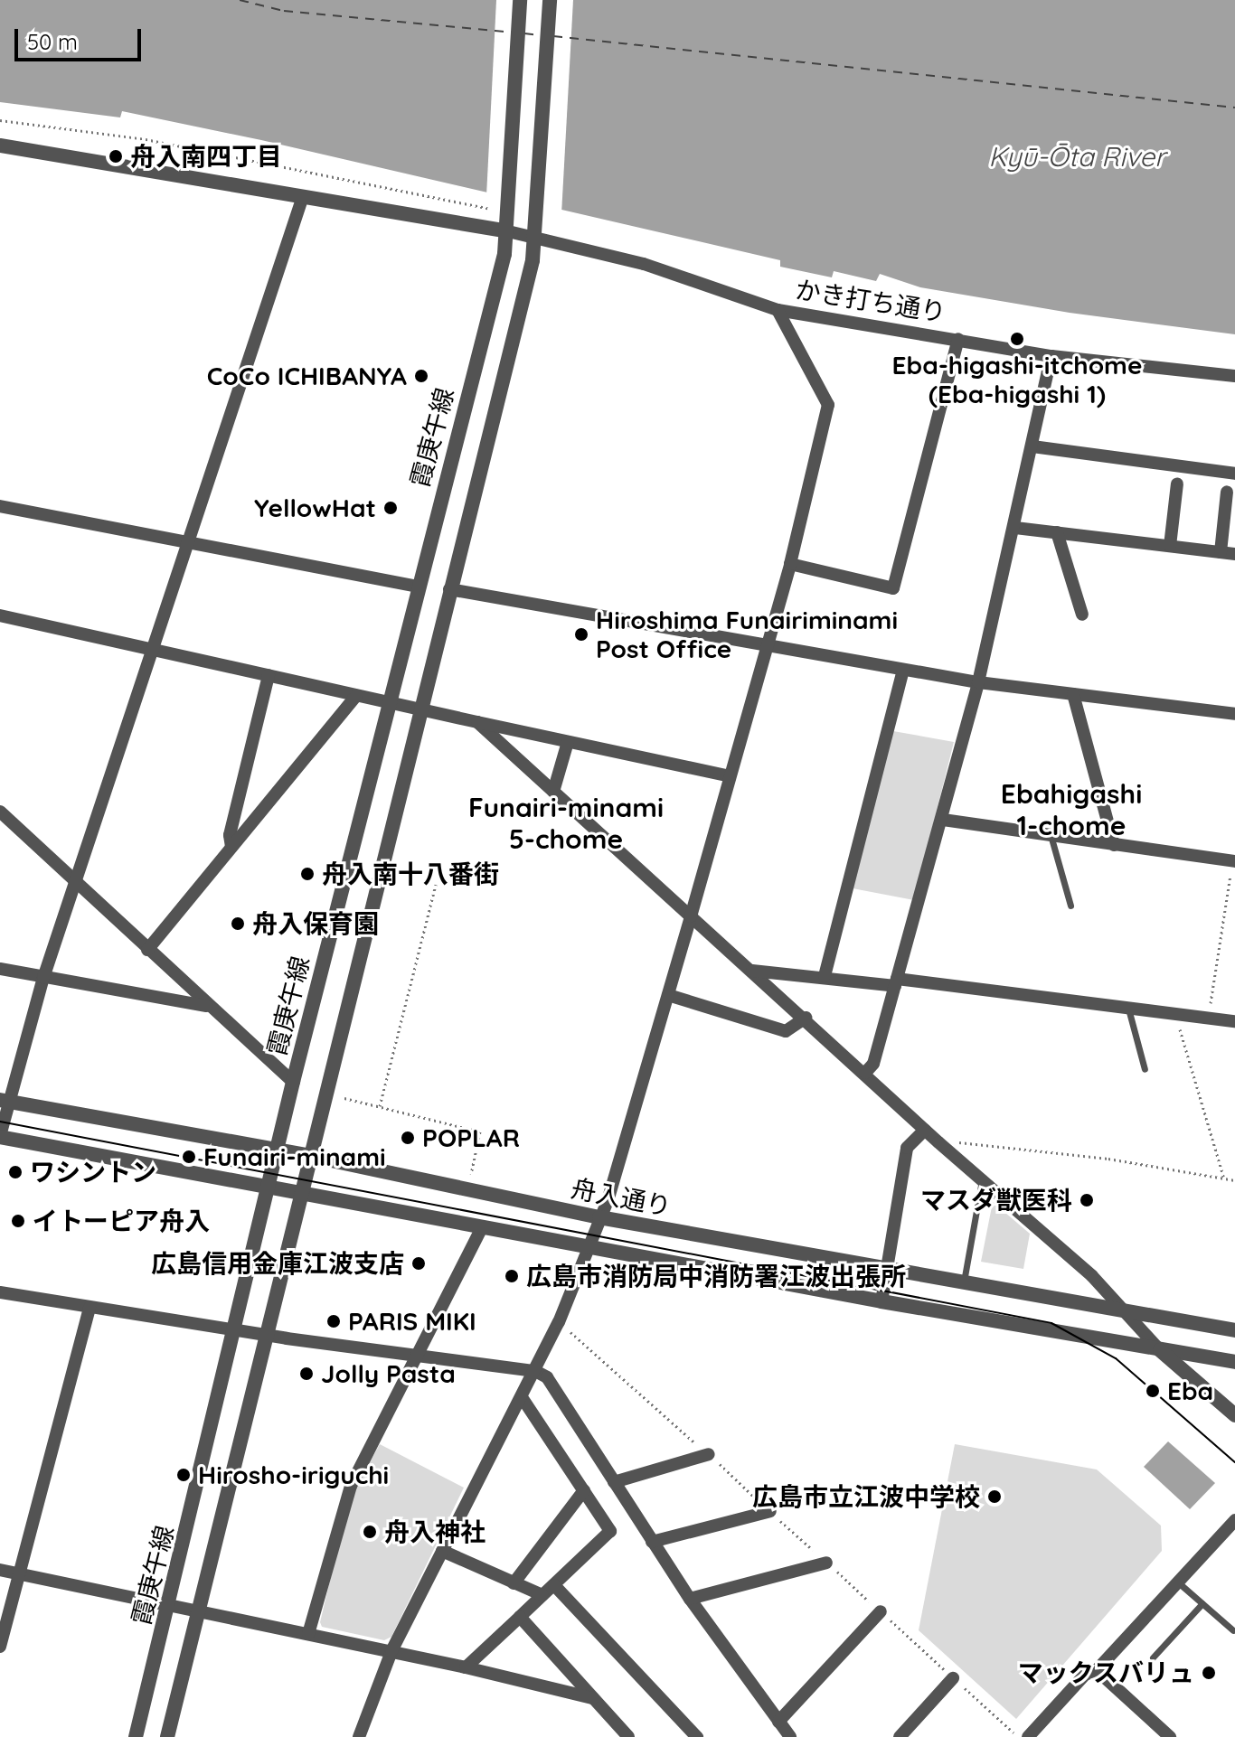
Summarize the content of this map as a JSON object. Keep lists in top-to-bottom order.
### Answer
{
  "streets": {
    "street": ["かき打ち通り", "霞庚午線", "舟入通り"]
  },
  "crossings": [
    ["かき打ち通り", "霞庚午線"],
    ["霞庚午線", "舟入通り"]
  ],
  "districts": ["Ebahigashi 1-chome", "Funairi-minami 5-chome"],
  "water": ["Kyū-Ōta River"],
  "places": [
    "舟入南四丁目",
    "Eba-higashi-itchome (Eba-higashi 1)",
    "CoCo ICHIBANYA",
    "YellowHat",
    "Hiroshima Funairiminami Post Office",
    "舟入南十八番街",
    "舟入保育園",
    "POPLAR",
    "Funairi-minami",
    "ワシントン",
    "マスダ獣医科",
    "イトーピア舟入",
    "広島信用金庫江波支店",
    "広島市消防局中消防署江波出張所",
    "PARIS MIKI",
    "Jolly Pasta",
    "Eba",
    "Hirosho-iriguchi",
    "広島市立江波中学校",
    "舟入神社",
    "マックスバリュ"
  ],
  "scale_bar": "50 m"
}
